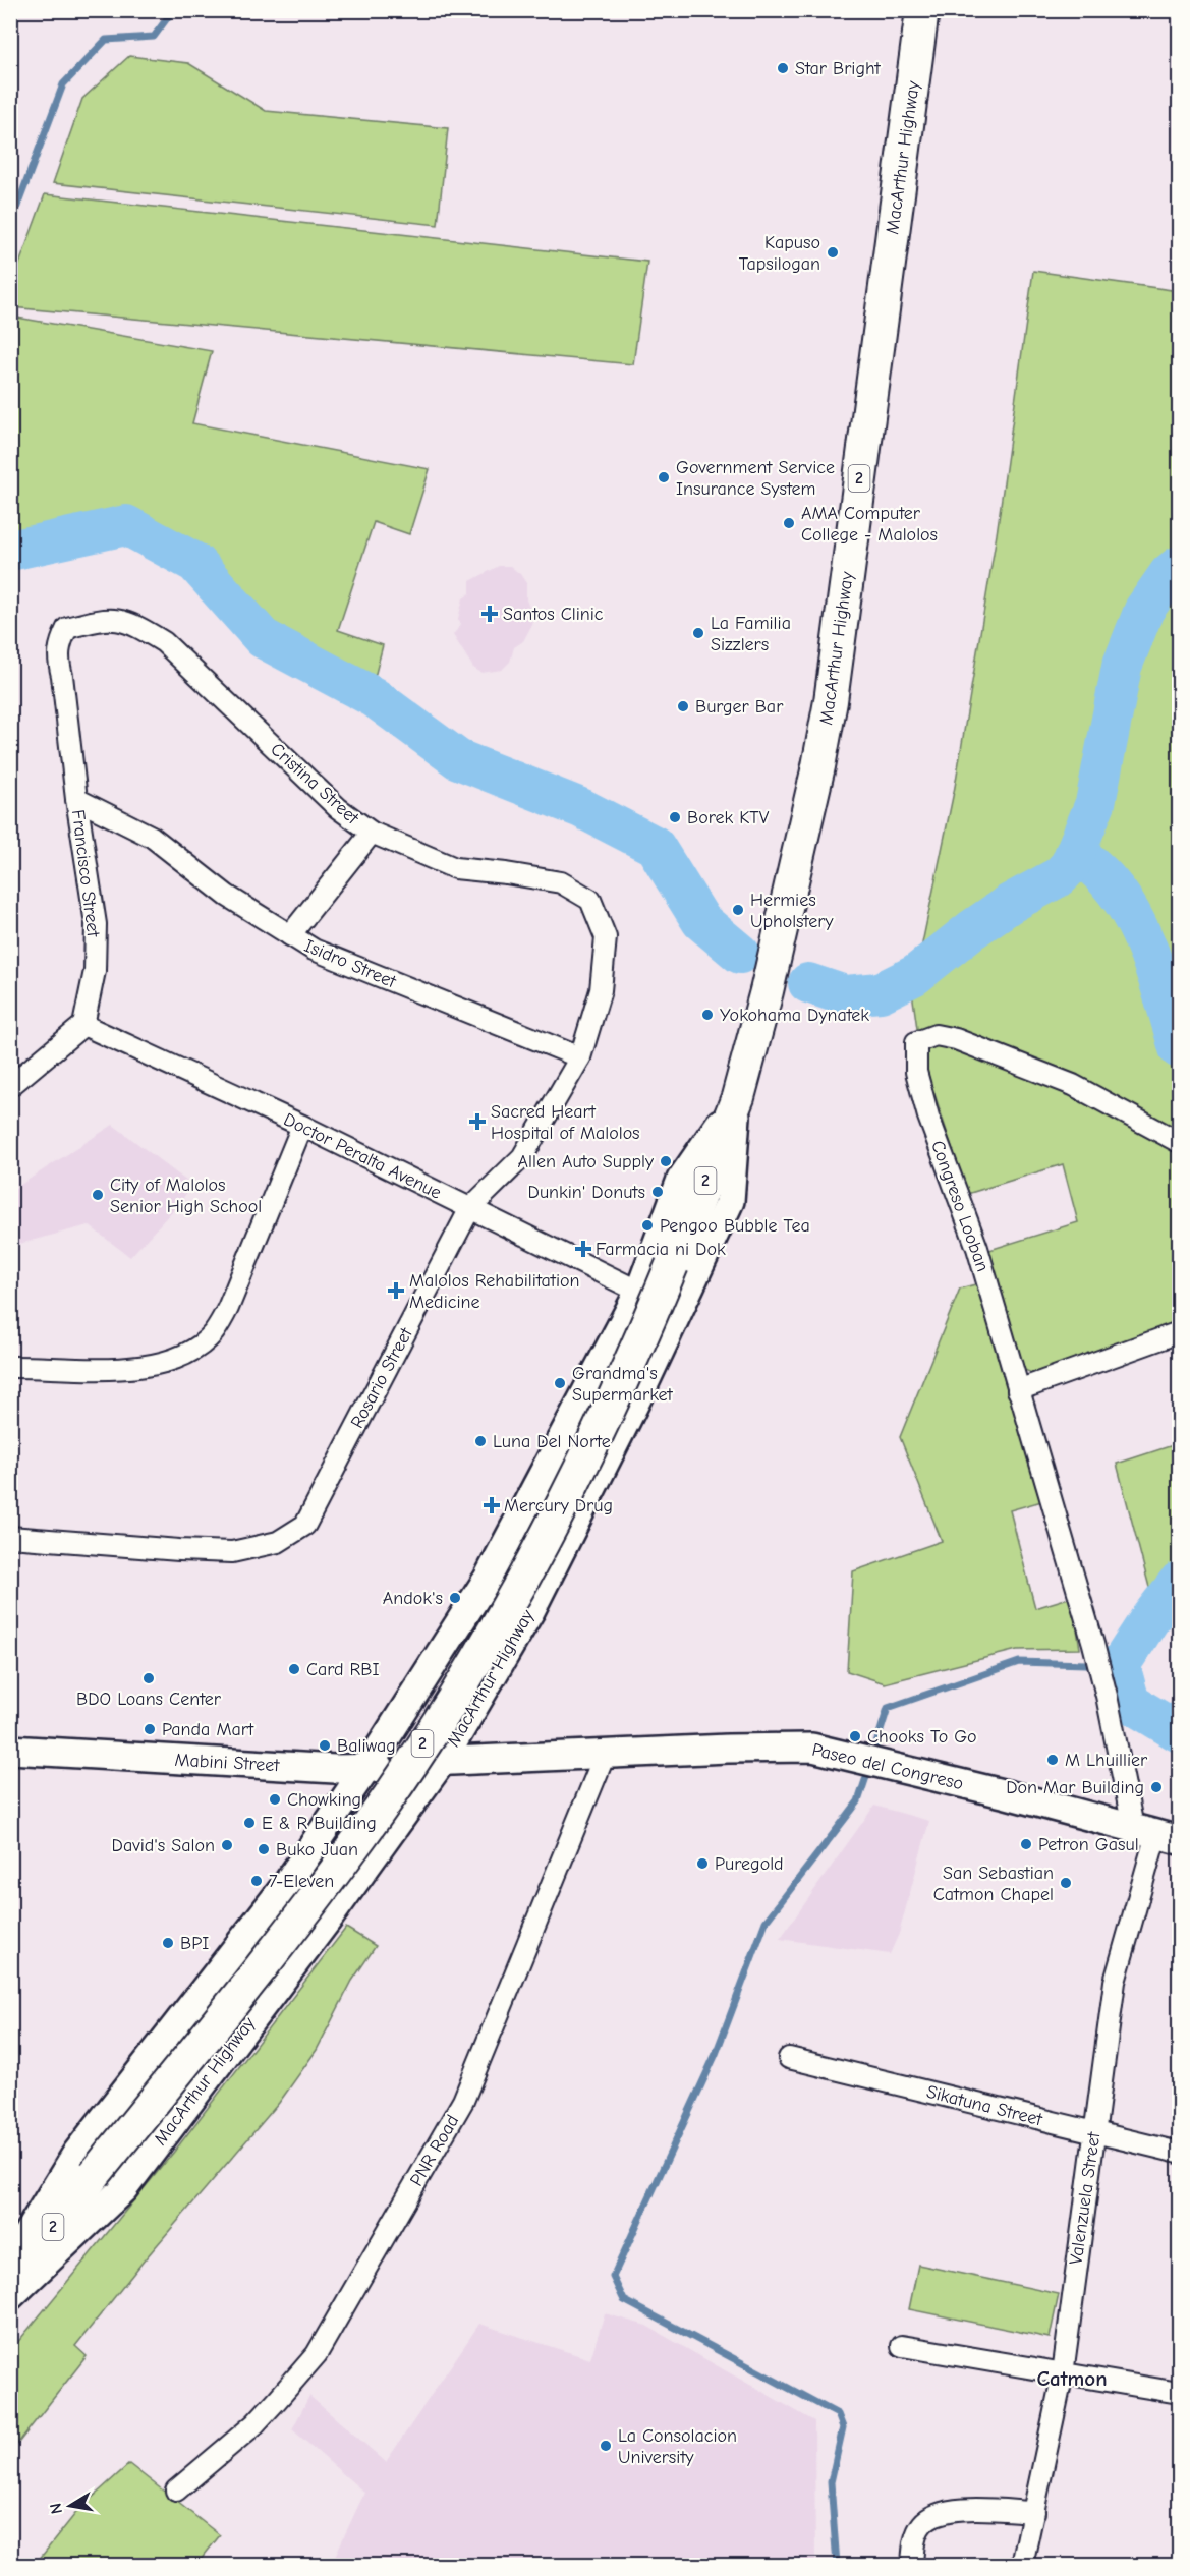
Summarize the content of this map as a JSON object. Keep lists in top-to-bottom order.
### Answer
{
  "streets": {
    "highway": ["MacArthur Highway", "2"],
    "main road": ["Mabini Street", "Paseo del Congreso"],
    "street": [
      "Cristina Street",
      "Francisco Street",
      "Isidro Street",
      "Doctor Peralta Avenue",
      "Congreso Looban",
      "Rosario Street",
      "Sikatuna Street",
      "PNR Road",
      "Valenzuela Street"
    ]
  },
  "crossings": [
    ["MacArthur Highway", "Doctor Peralta Avenue"],
    ["MacArthur Highway", "Mabini Street"],
    ["MacArthur Highway", "Paseo del Congreso"],
    ["Cristina Street", "Francisco Street"],
    ["Cristina Street", "Rosario Street"],
    ["Francisco Street", "Isidro Street"],
    ["Francisco Street", "Doctor Peralta Avenue"],
    ["Isidro Street", "Rosario Street"],
    ["Doctor Peralta Avenue", "Rosario Street"],
    ["Congreso Looban", "Paseo del Congreso"],
    ["Congreso Looban", "Valenzuela Street"],
    ["Mabini Street", "Paseo del Congreso"],
    ["Paseo del Congreso", "PNR Road"],
    ["Paseo del Congreso", "Valenzuela Street"],
    ["Sikatuna Street", "Valenzuela Street"]
  ],
  "districts": ["Catmon"],
  "places": {
    "other": [
      "Star Bright",
      "Kapuso Tapsilogan",
      "Government Service Insurance System",
      "AMA Computer College - Malolos",
      "La Familia Sizzlers",
      "Burger Bar",
      "Borek KTV",
      "Hermies Upholstery",
      "Yokohama Dynatek",
      "Allen Auto Supply",
      "Dunkin' Donuts",
      "City of Malolos Senior High School",
      "Pengoo Bubble Tea",
      "Grandma's Supermarket",
      "Luna Del Norte",
      "Andok's",
      "Card RBI",
      "BDO Loans Center",
      "Panda Mart",
      "Chooks To Go",
      "Baliwag",
      "M Lhuillier",
      "Don Mar Building",
      "Chowking",
      "E & R Building",
      "Petron Gasul",
      "David's Salon",
      "Buko Juan",
      "Puregold",
      "7-Eleven",
      "San Sebastian Catmon Chapel",
      "BPI",
      "La Consolacion University"
    ],
    "health": [
      "Santos Clinic",
      "Sacred Heart Hospital of Malolos",
      "Farmacia ni Dok",
      "Malolos Rehabilitation Medicine",
      "Mercury Drug"
    ]
  },
  "north": "left"
}
